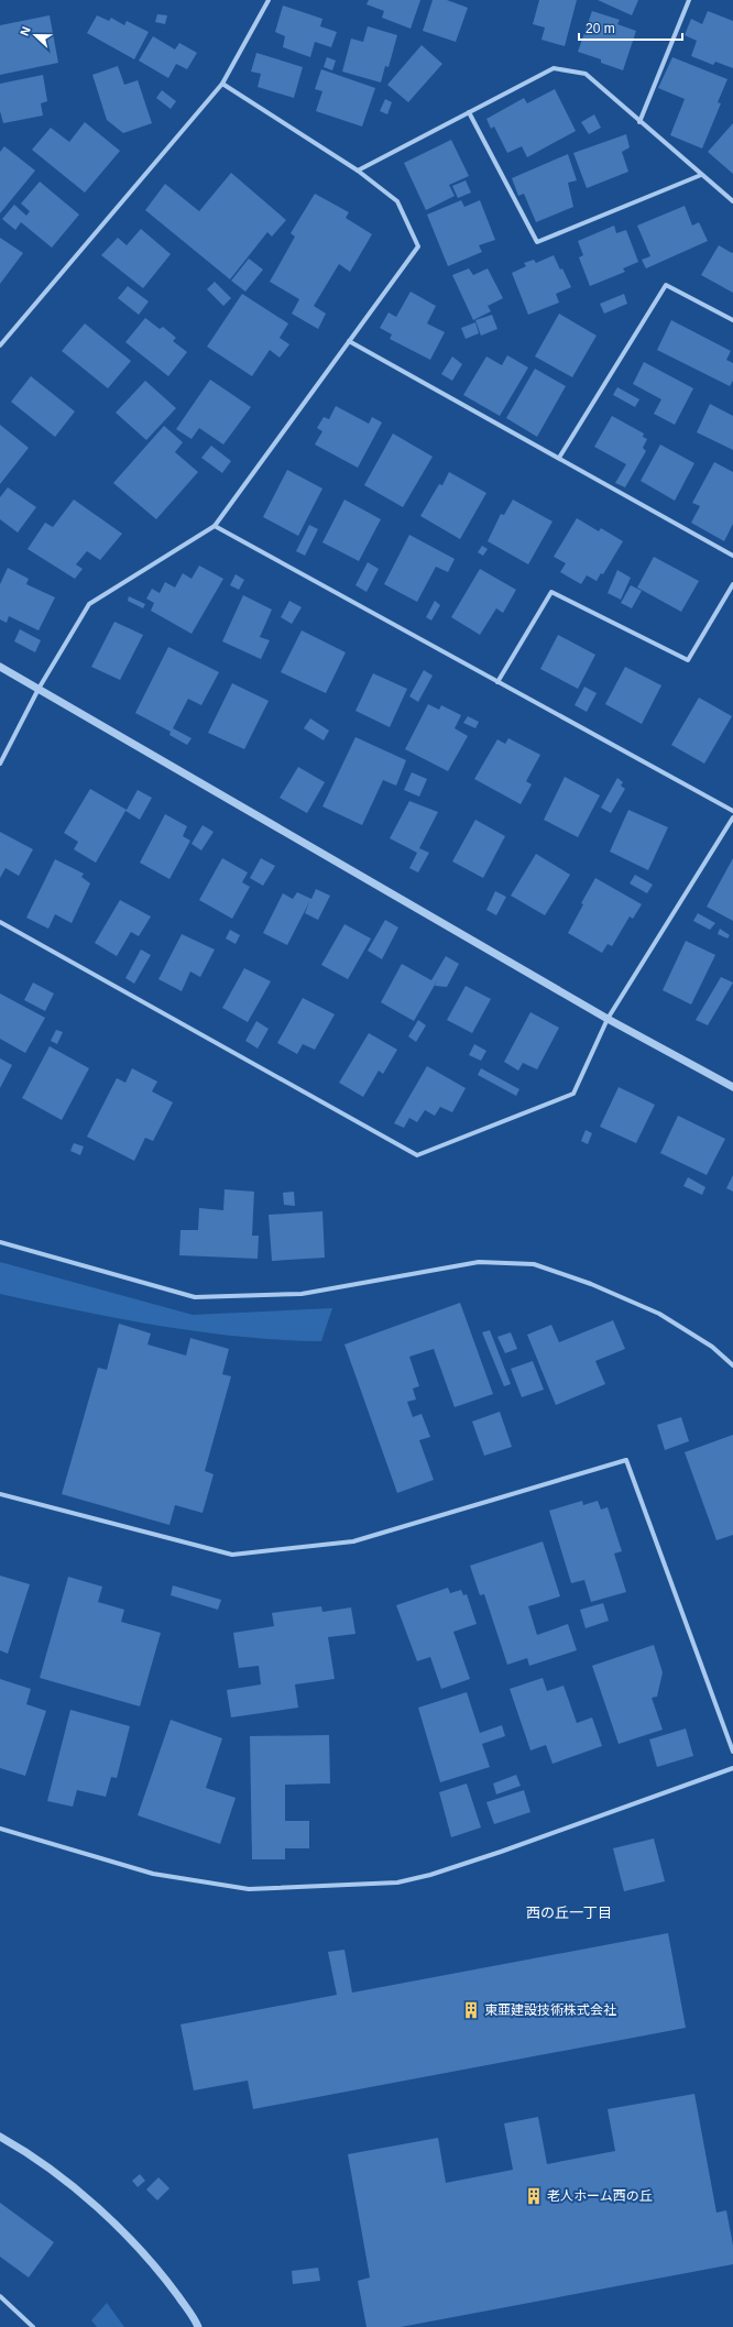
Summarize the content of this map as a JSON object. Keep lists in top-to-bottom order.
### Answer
{
  "districts": ["西の丘一丁目"],
  "places": {
    "building": ["東亜建設技術株式会社", "老人ホーム西の丘"]
  },
  "scale_bar": "20 m",
  "north": "left"
}
